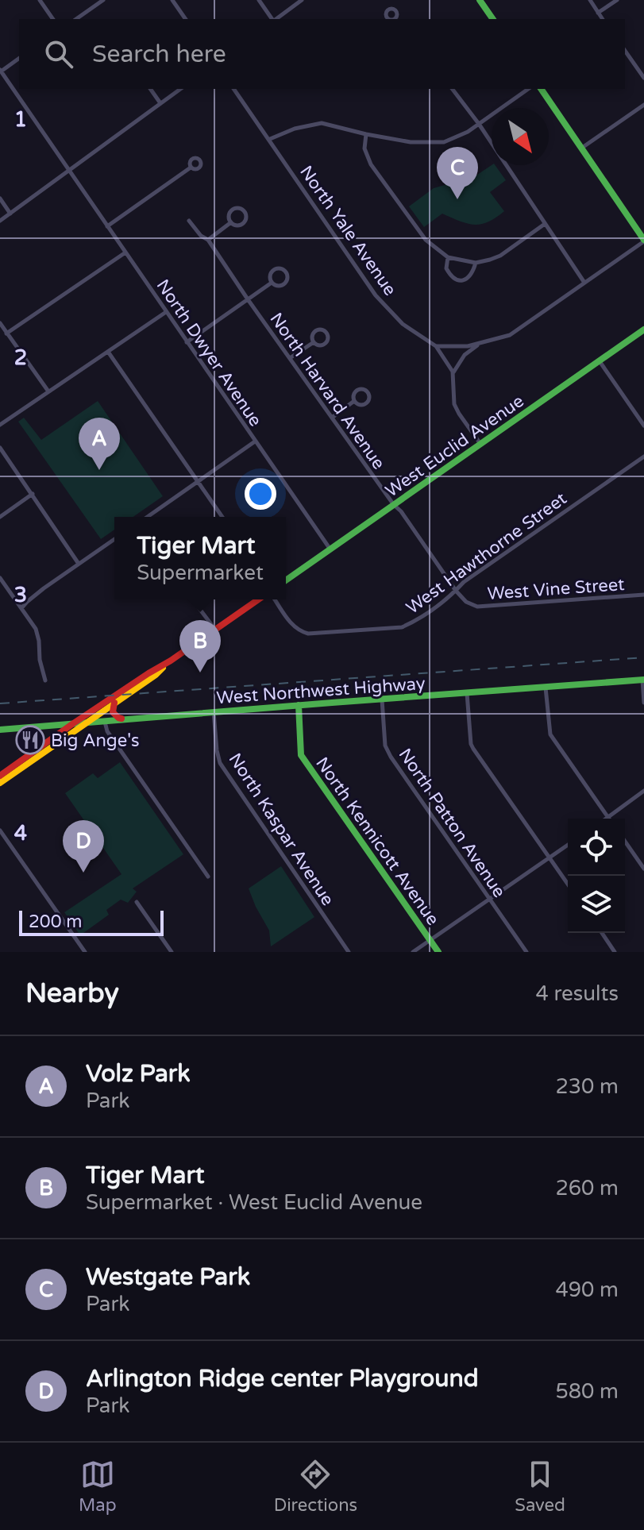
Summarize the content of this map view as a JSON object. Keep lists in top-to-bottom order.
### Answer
{
  "streets": {
    "main road": ["West Euclid Avenue", "West Northwest Highway", "North Kennicott Avenue"],
    "street": [
      "North Yale Avenue",
      "North Dwyer Avenue",
      "North Harvard Avenue",
      "West Hawthorne Street",
      "West Vine Street",
      "North Patton Avenue",
      "North Kaspar Avenue"
    ]
  },
  "crossings": [
    ["North Yale Avenue", "West Euclid Avenue"],
    ["North Dwyer Avenue", "West Euclid Avenue"],
    ["North Harvard Avenue", "West Euclid Avenue"],
    ["North Harvard Avenue", "West Hawthorne Street"],
    ["North Harvard Avenue", "West Vine Street"],
    ["West Northwest Highway", "North Patton Avenue"],
    ["West Northwest Highway", "North Kaspar Avenue"],
    ["West Northwest Highway", "North Kennicott Avenue"]
  ],
  "places": {
    "restaurant": ["Big Ange's"]
  },
  "scale_bar": "200 m",
  "north": "bottom right",
  "page": {
    "search": "Search here",
    "pins": [
      "C",
      "A",
      "B",
      "D"
    ],
    "popup": ["Tiger Mart", "Supermarket"],
    "scale": "200 m",
    "heading": ["Nearby", "4 results"],
    "list": [
      {
        "mark": "A",
        "name": "Volz Park",
        "note": "Park",
        "value": "230 m"
      },
      {
        "mark": "B",
        "name": "Tiger Mart",
        "note": "Supermarket · West Euclid Avenue",
        "value": "260 m"
      },
      {
        "mark": "C",
        "name": "Westgate Park",
        "note": "Park",
        "value": "490 m"
      },
      {
        "mark": "D",
        "name": "Arlington Ridge center Playground",
        "note": "Park",
        "value": "580 m"
      }
    ],
    "nav": ["Map", "Directions", "Saved"]
  },
  "grid": {
    "rows": [
      "1",
      "2",
      "3",
      "4"
    ]
  }
}
